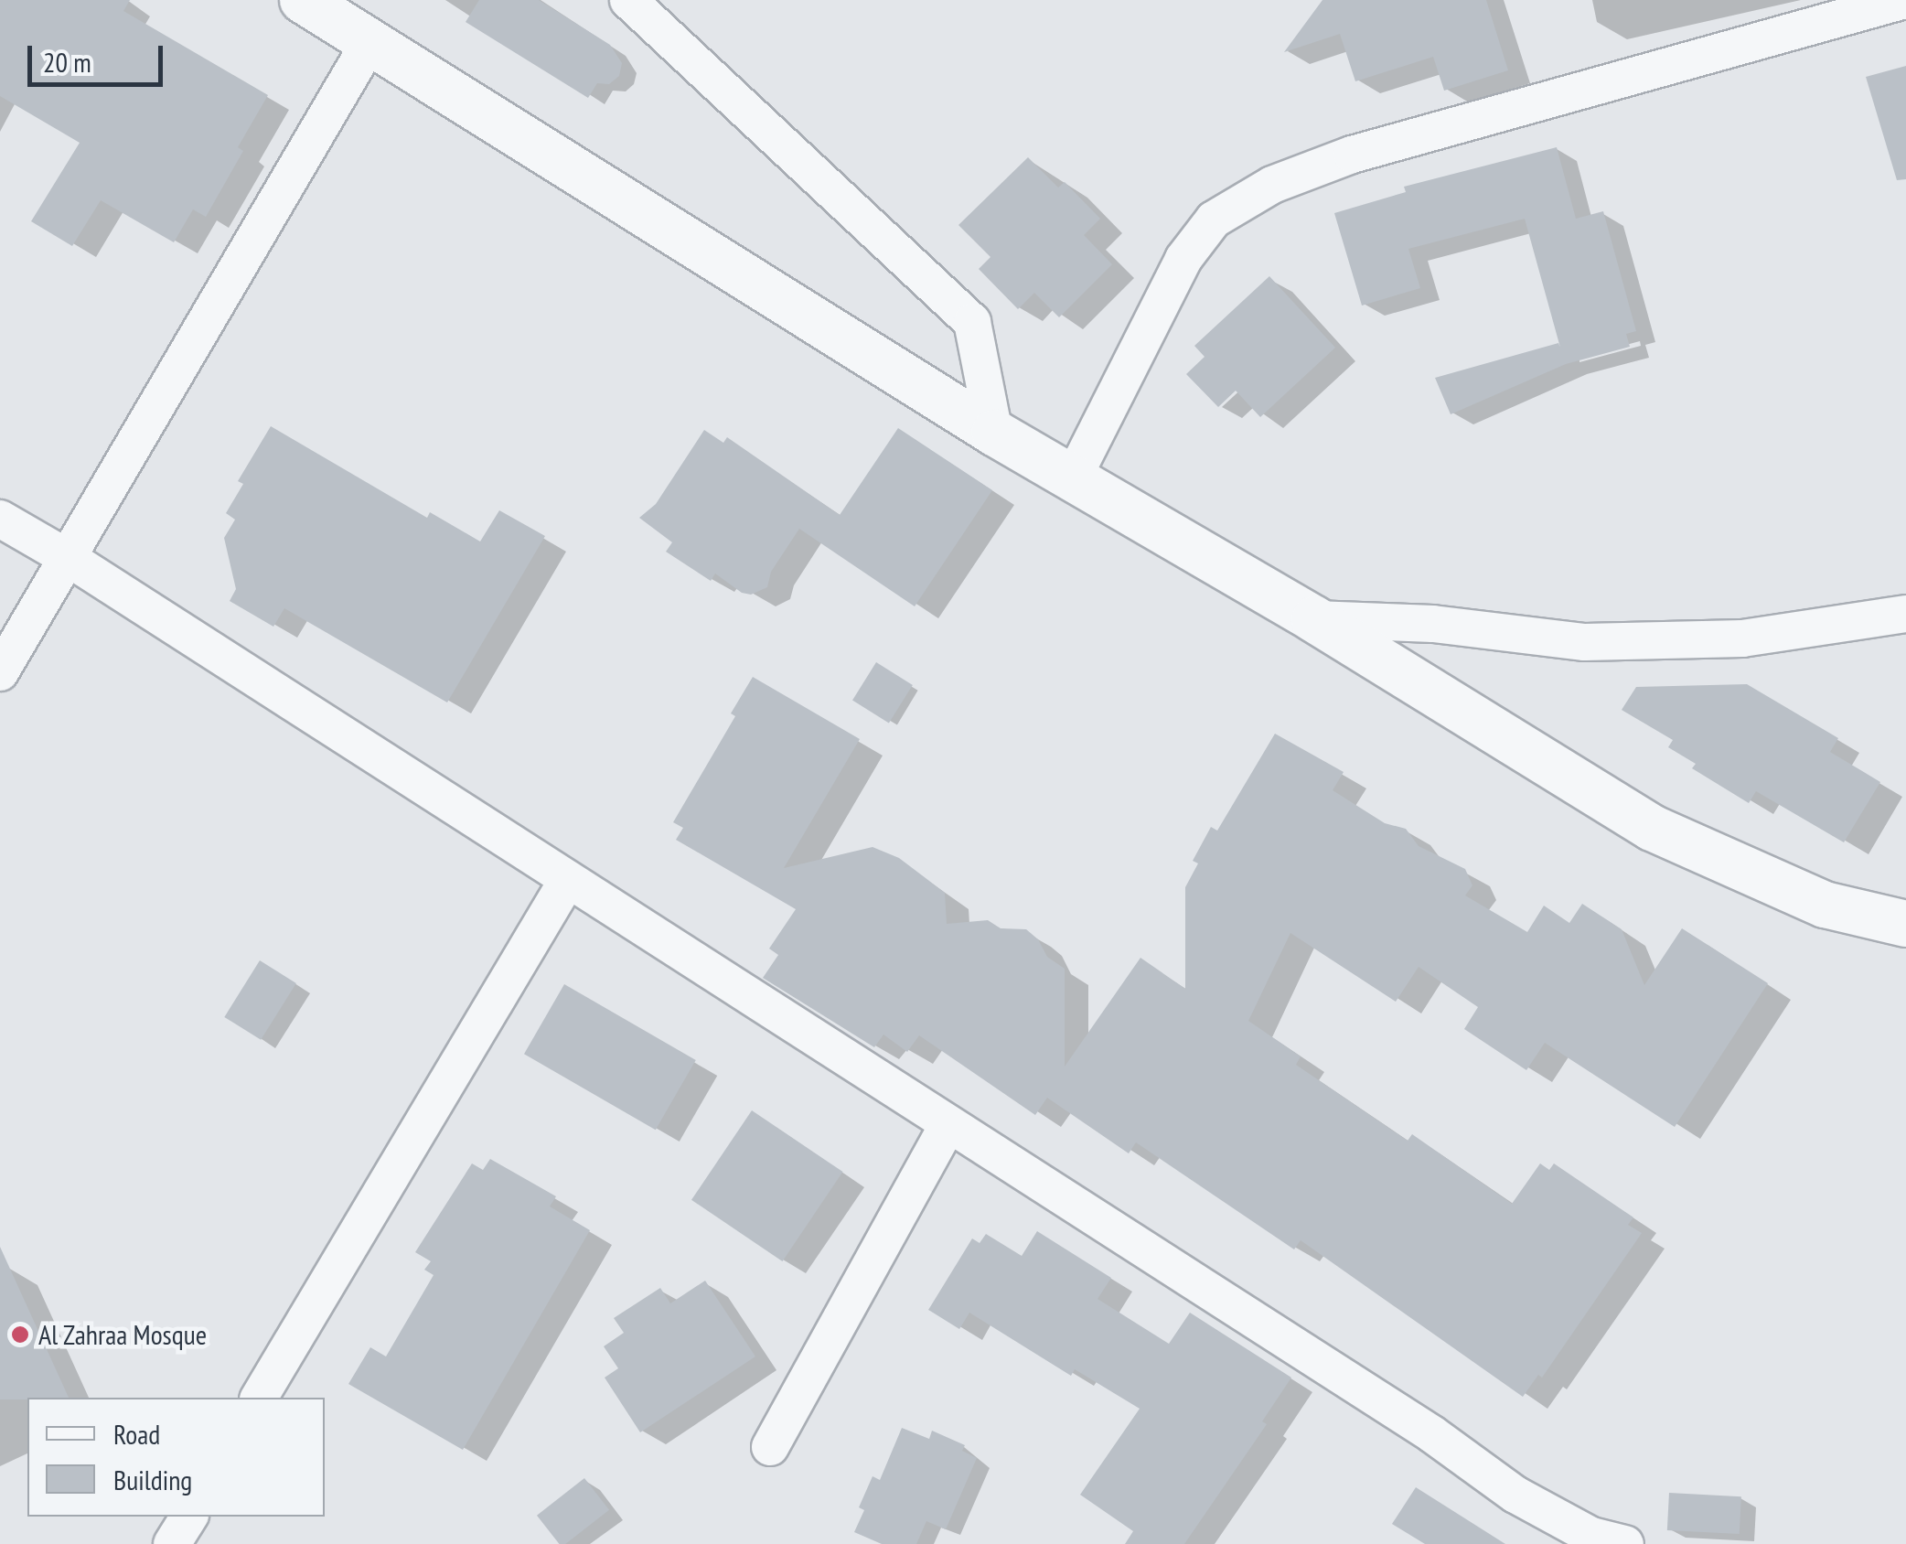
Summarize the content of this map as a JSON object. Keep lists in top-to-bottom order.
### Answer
{
  "places": ["Al Zahraa Mosque"],
  "legend": ["Road", "Building"],
  "scale_bar": "20 m"
}
